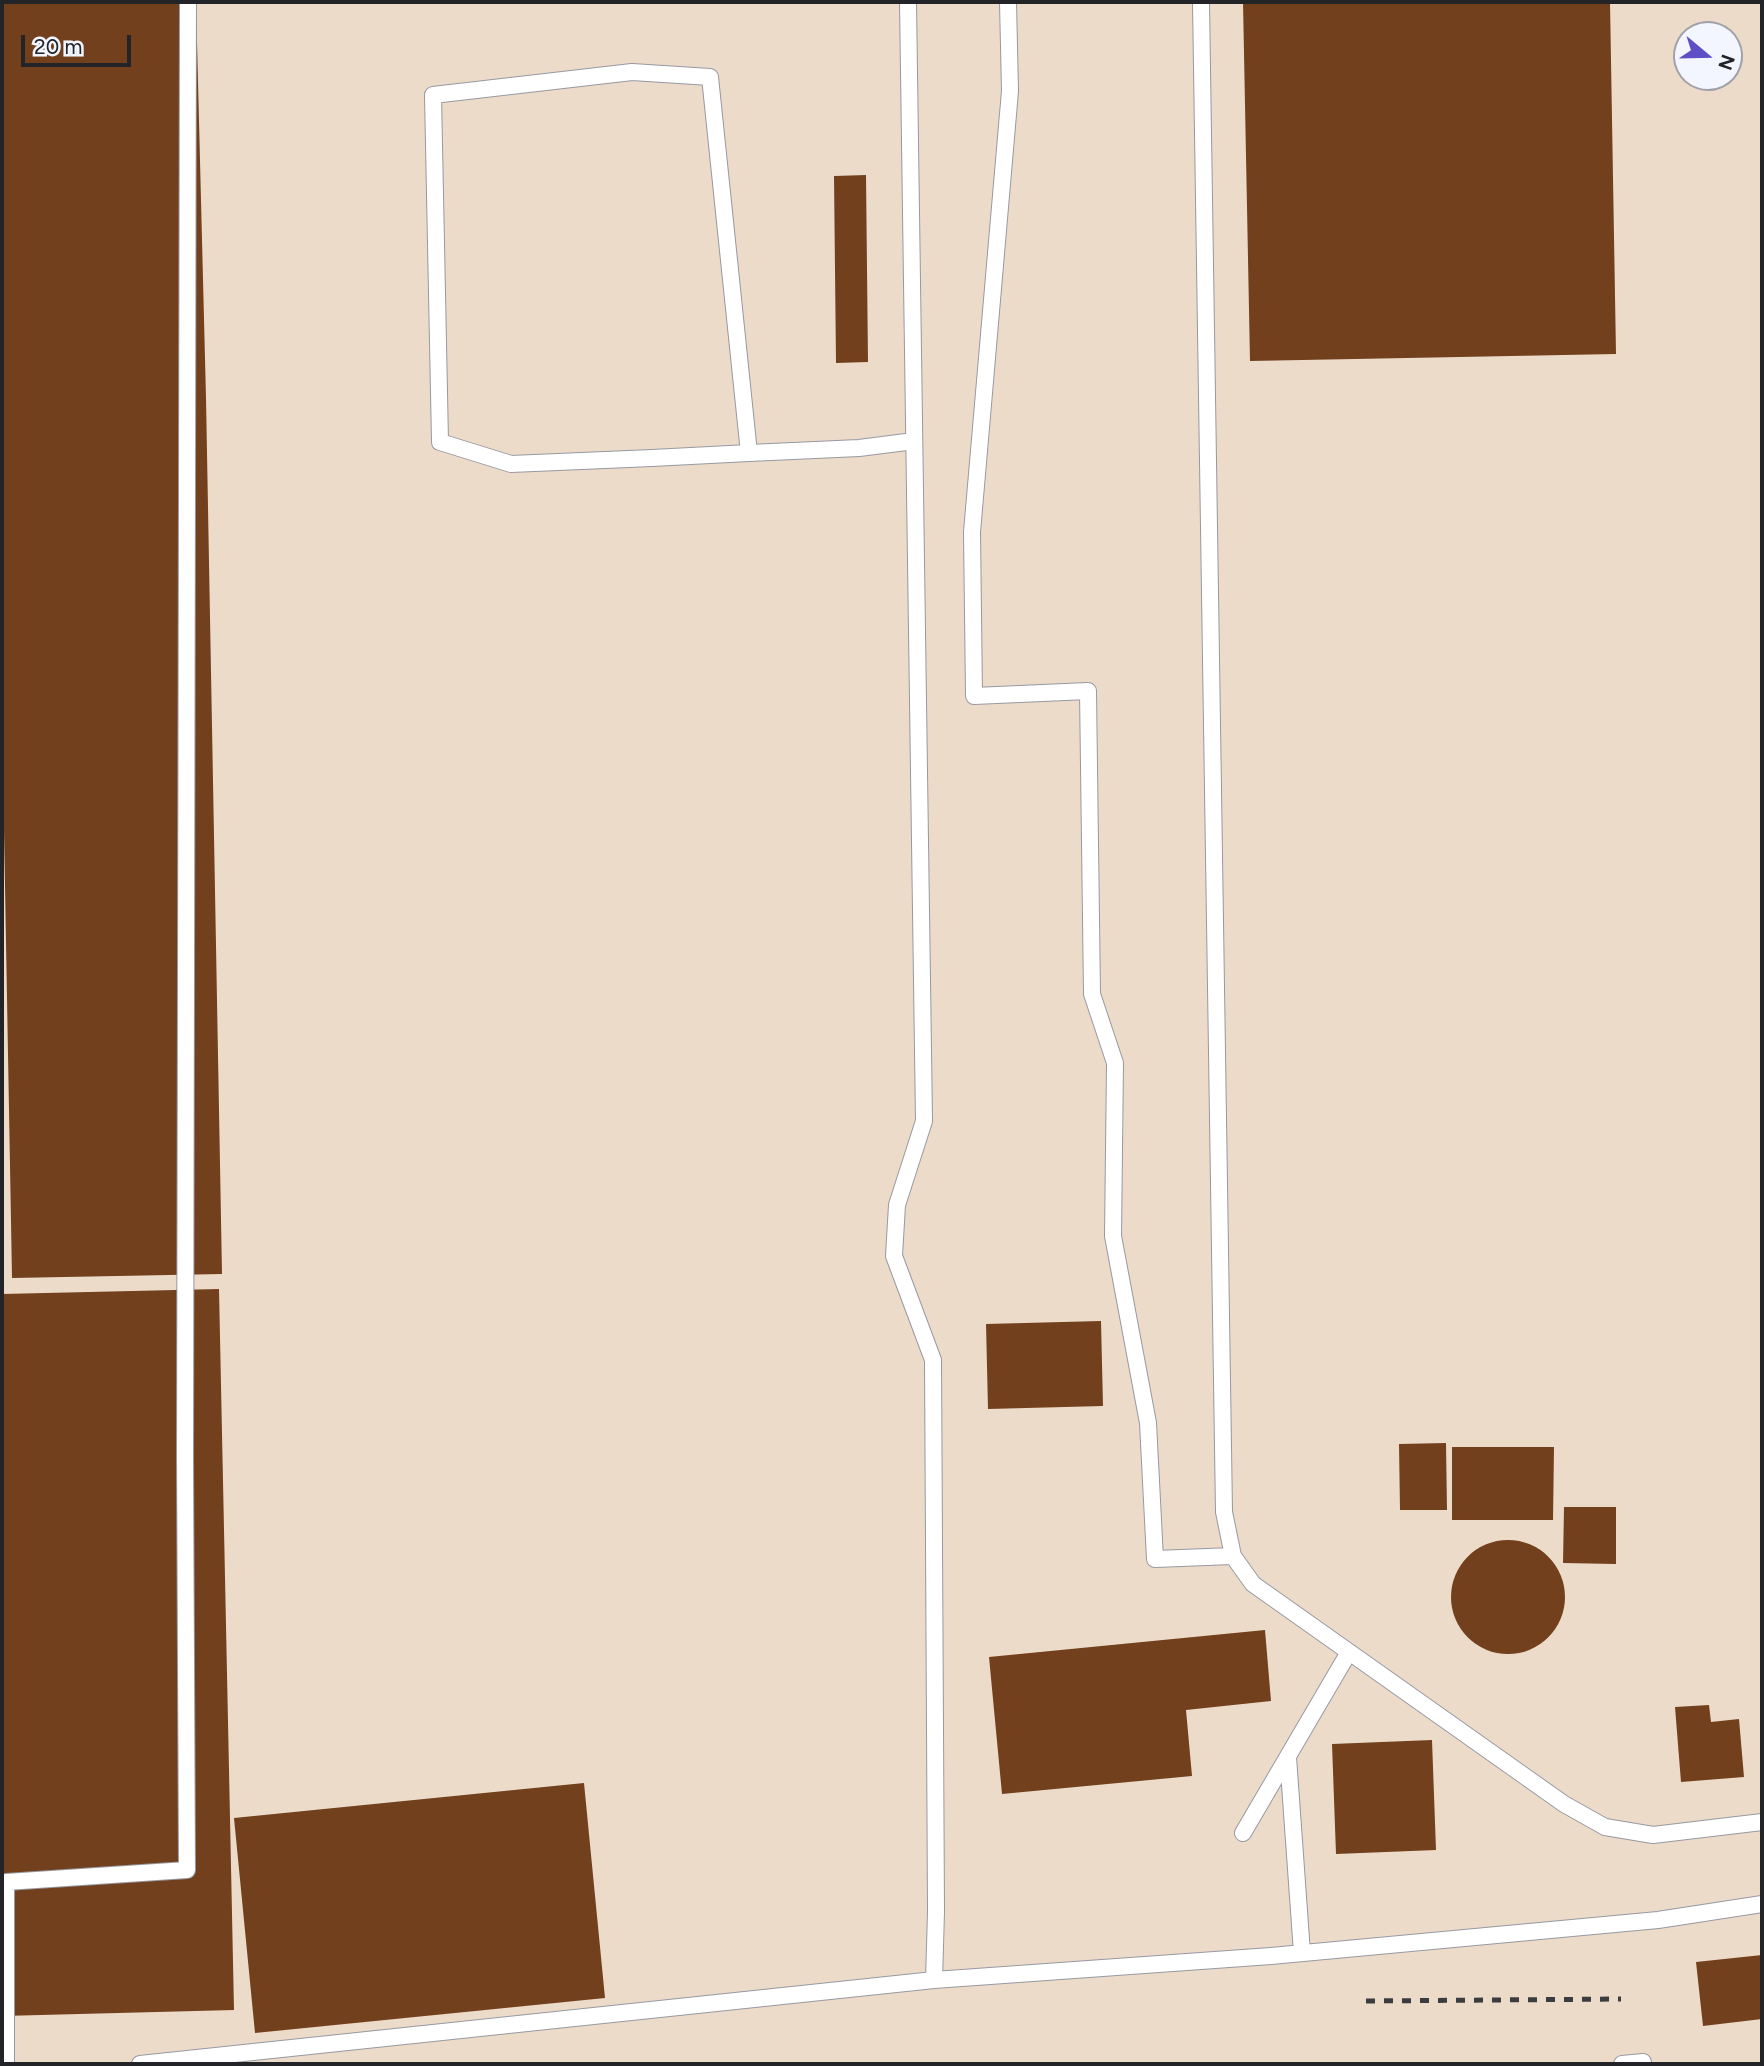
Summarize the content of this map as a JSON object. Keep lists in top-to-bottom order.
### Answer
{
  "scale_bar": "20 m",
  "north": "right"
}
